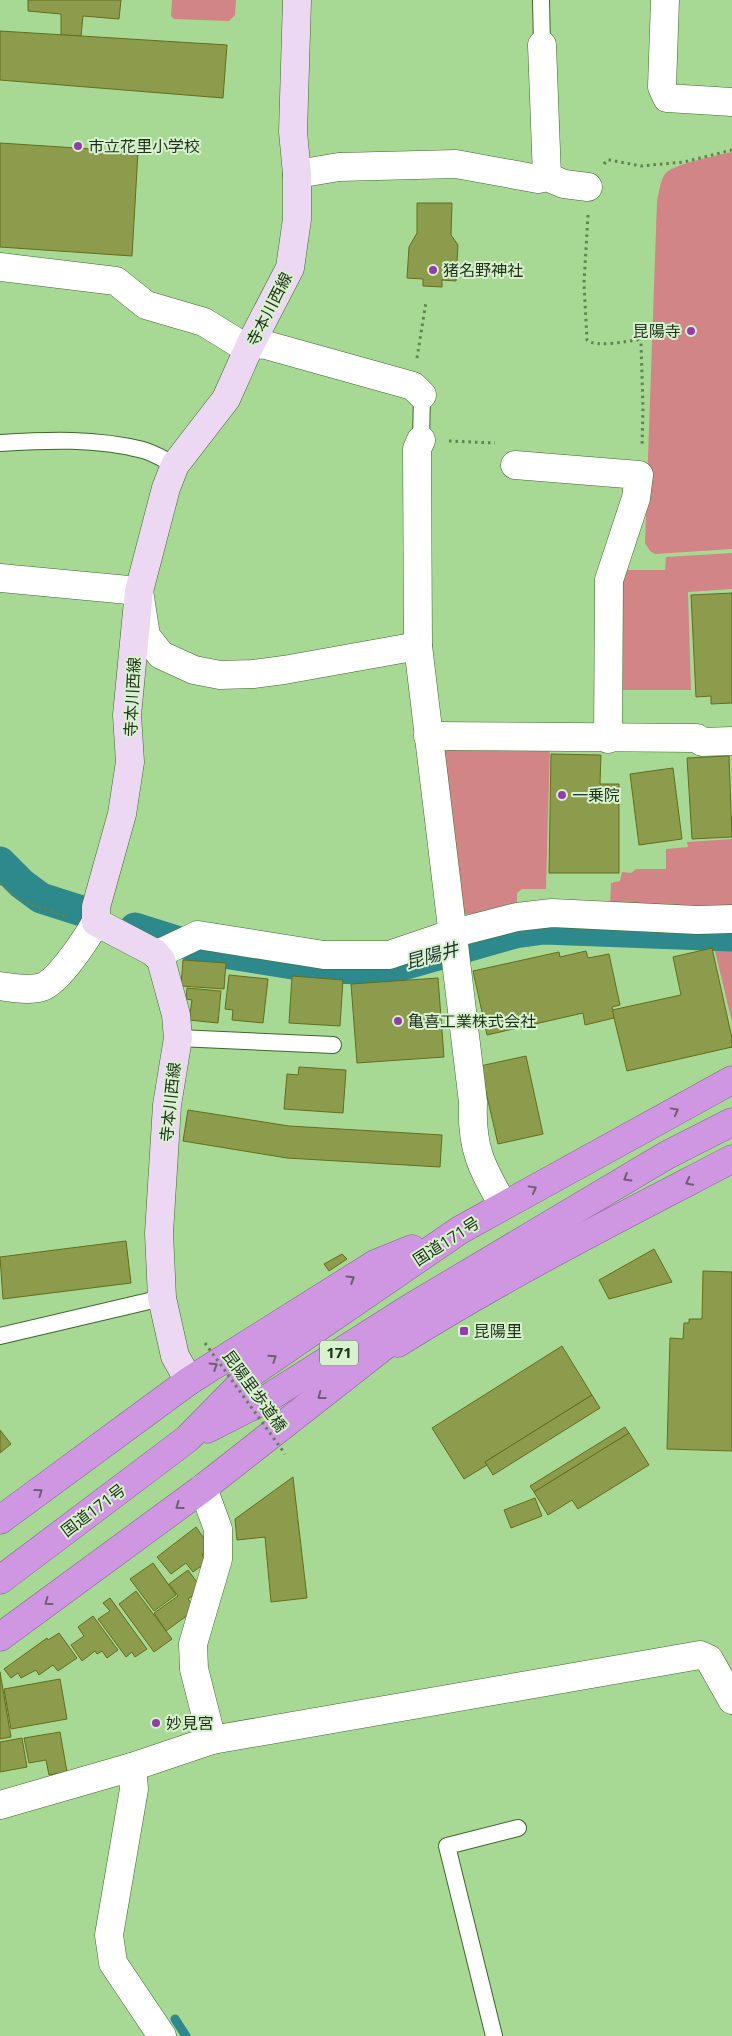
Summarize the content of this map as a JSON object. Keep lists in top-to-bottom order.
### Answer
{
  "streets": {
    "highway": ["国道171号", "171"],
    "main road": ["寺本川西線"],
    "path": ["昆陽里歩道橋"]
  },
  "water": ["昆陽井"],
  "places": {
    "other": [
      "市立花里小学校",
      "猪名野神社",
      "昆陽寺",
      "一乗院",
      "亀喜工業株式会社",
      "妙見宮"
    ],
    "transit": ["昆陽里"]
  }
}
